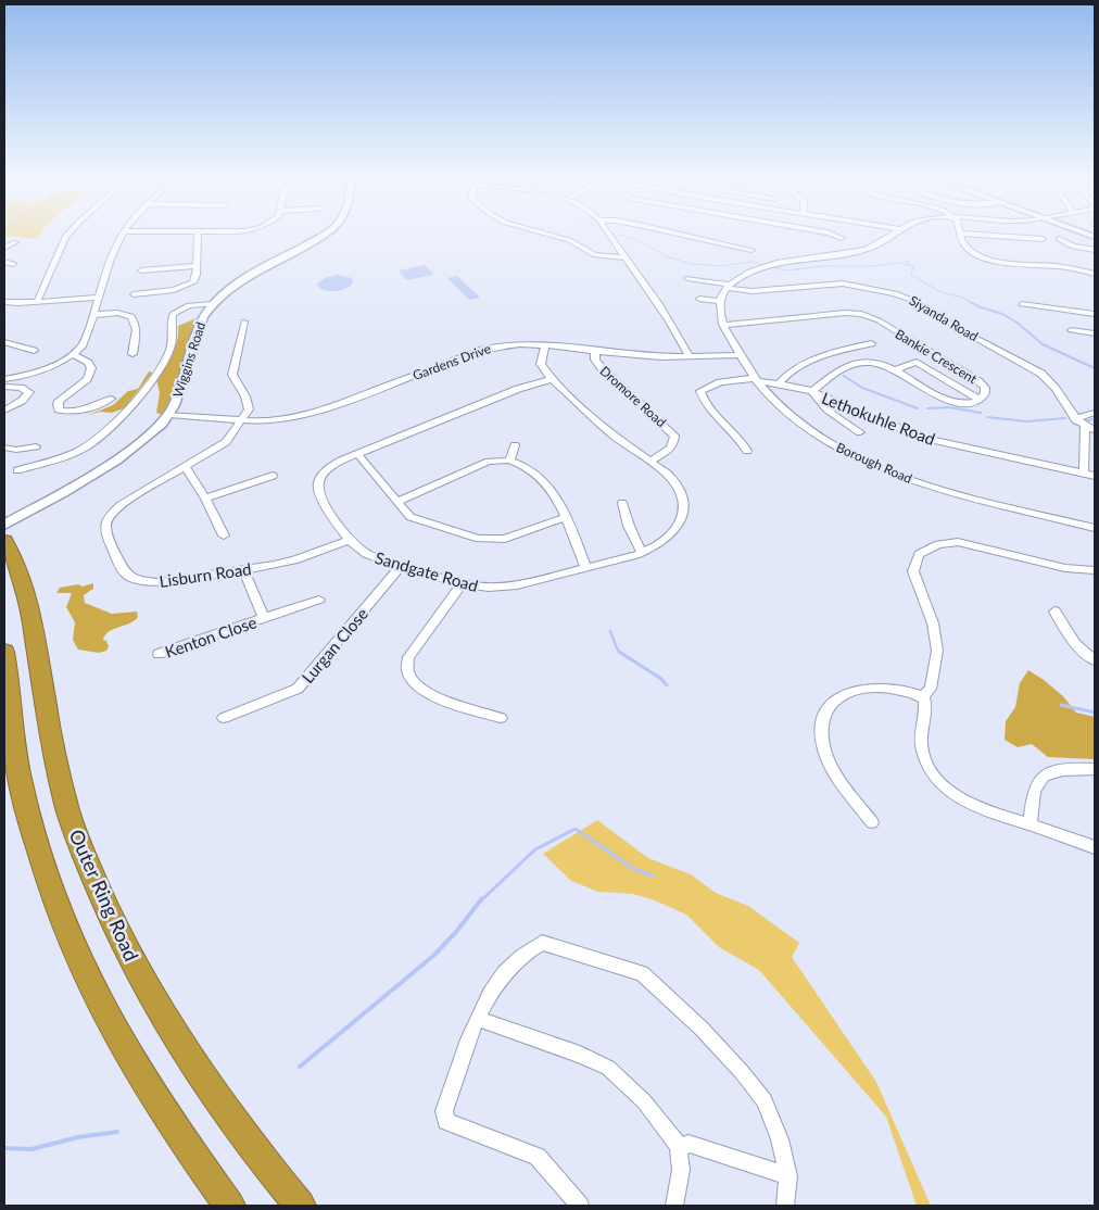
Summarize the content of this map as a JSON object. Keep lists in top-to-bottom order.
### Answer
{
  "streets": {
    "highway": ["Outer Ring Road"],
    "street": [
      "Siyanda Road",
      "Bankie Crescent",
      "Wiggins Road",
      "Gardens Drive",
      "Dromore Road",
      "Lethokuhle Road",
      "Borough Road",
      "Sandgate Road",
      "Lisburn Road",
      "Kenton Close",
      "Lurgan Close"
    ]
  },
  "crossings": [
    ["Bankie Crescent", "Lethokuhle Road"],
    ["Bankie Crescent", "Borough Road"],
    ["Wiggins Road", "Gardens Drive"],
    ["Wiggins Road", "Outer Ring Road"],
    ["Gardens Drive", "Dromore Road"],
    ["Gardens Drive", "Borough Road"],
    ["Gardens Drive", "Sandgate Road"],
    ["Gardens Drive", "Lisburn Road"],
    ["Dromore Road", "Sandgate Road"],
    ["Lethokuhle Road", "Borough Road"],
    ["Sandgate Road", "Lisburn Road"],
    ["Sandgate Road", "Lurgan Close"],
    ["Lisburn Road", "Kenton Close"]
  ]
}
